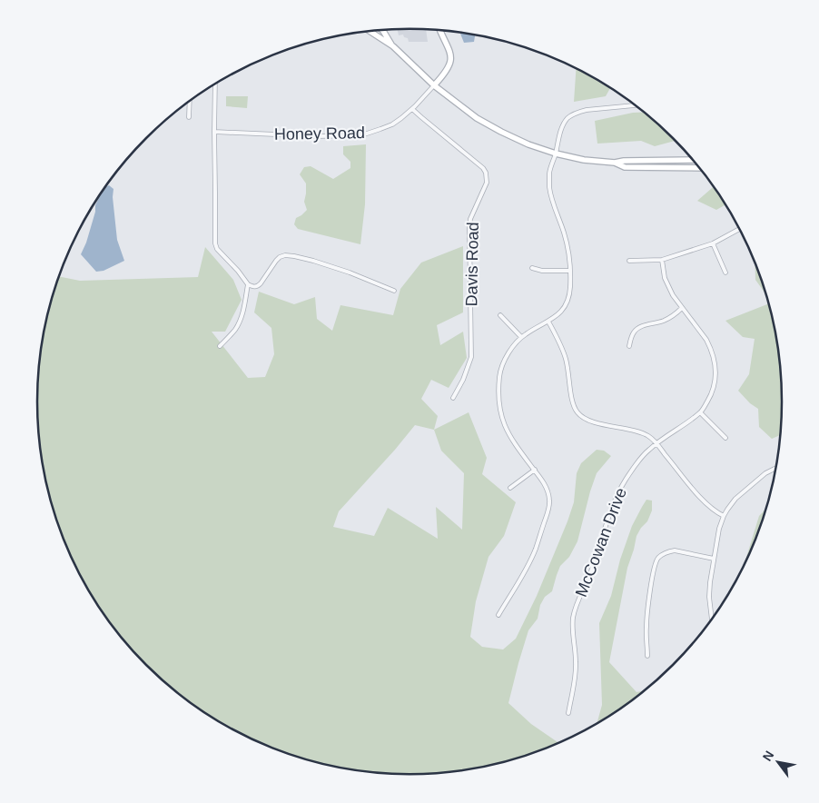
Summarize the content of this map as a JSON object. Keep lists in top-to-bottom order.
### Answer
{
  "streets": {
    "street": ["Honey Road", "Davis Road", "McCowan Drive"]
  },
  "crossings": [
    ["Honey Road", "Davis Road"]
  ],
  "north": "top left"
}
